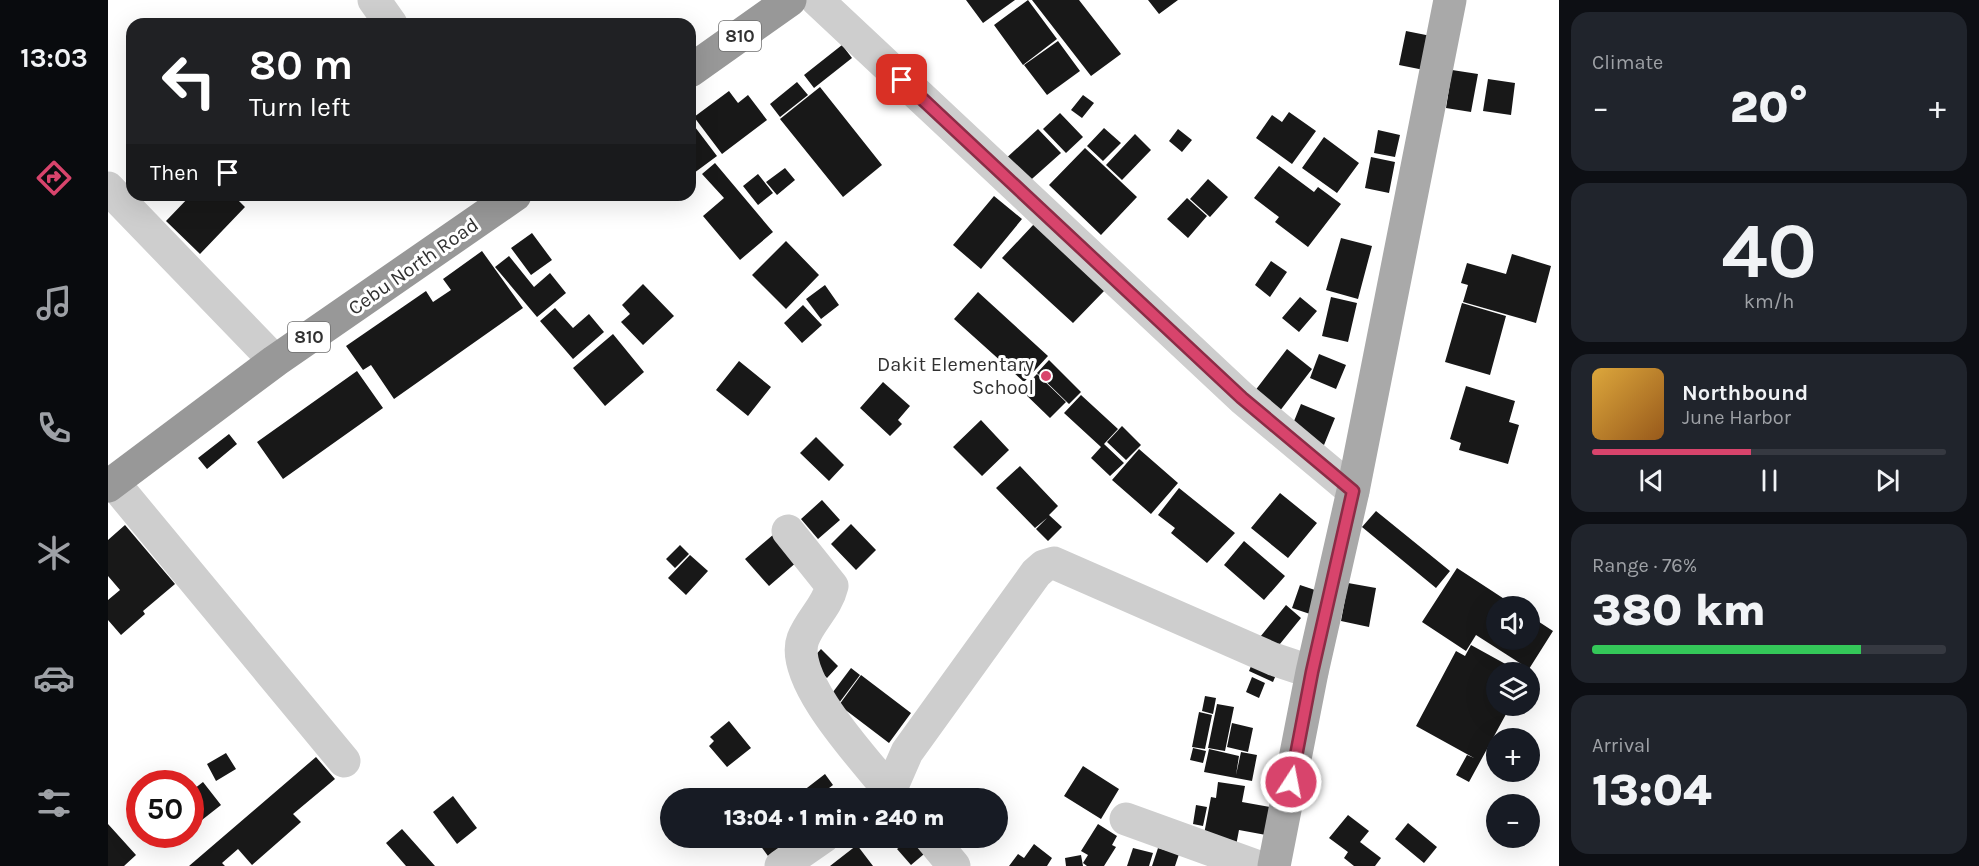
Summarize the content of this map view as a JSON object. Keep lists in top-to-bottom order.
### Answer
{
  "streets": {
    "highway": ["810", "Cebu North Road"]
  },
  "places": ["Dakit Elementary School"],
  "page": {
    "tabs": "13:03",
    "tile": [
      "Climate",
      ["40", "km/h"],
      ["Range · 76%", "380 km"],
      ["Arrival", "13:04"]
    ],
    "turn": ["80 m", "Turn left"],
    "heat": ["−", "20°", "+"],
    "then": "Then",
    "song": ["Northbound", "June Harbor"],
    "map_buttons": ["+", "−"],
    "limit": "50",
    "trip": "13:04 · 1 min · 240 m"
  }
}
